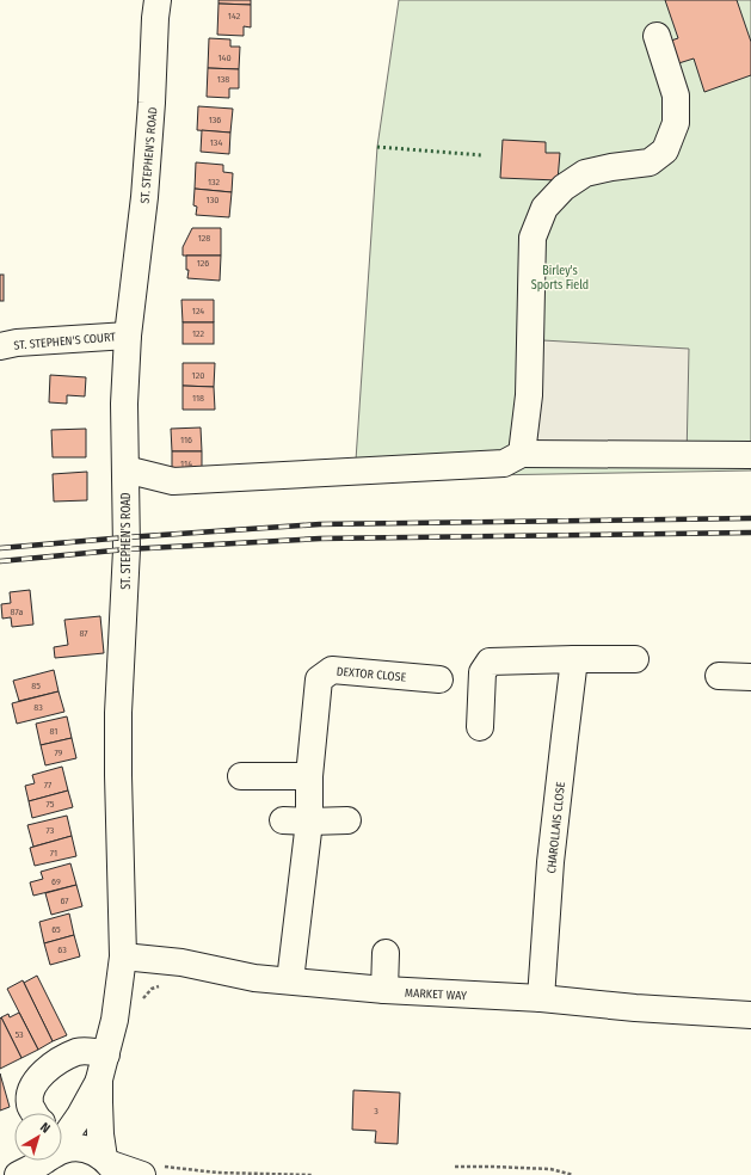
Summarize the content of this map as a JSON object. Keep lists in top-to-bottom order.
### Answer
{
  "streets": {
    "street": [
      "ST. STEPHEN'S ROAD",
      "ST. STEPHEN'S COURT",
      "DEXTOR CLOSE",
      "CHAROLLAIS CLOSE",
      "MARKET WAY"
    ]
  },
  "crossings": [
    ["ST. STEPHEN'S ROAD", "ST. STEPHEN'S COURT"],
    ["ST. STEPHEN'S ROAD", "MARKET WAY"],
    ["DEXTOR CLOSE", "MARKET WAY"],
    ["CHAROLLAIS CLOSE", "MARKET WAY"]
  ],
  "parks": ["Birley's Sports Field"],
  "house_numbers": [
    "142",
    "140",
    "138",
    "136",
    "134",
    "132",
    "130",
    "128",
    "126",
    "124",
    "122",
    "120",
    "118",
    "116",
    "114",
    "87a",
    "87",
    "85",
    "83",
    "81",
    "79",
    "77",
    "75",
    "73",
    "71",
    "69",
    "67",
    "65",
    "63",
    "53",
    "3"
  ],
  "north": "top right"
}
